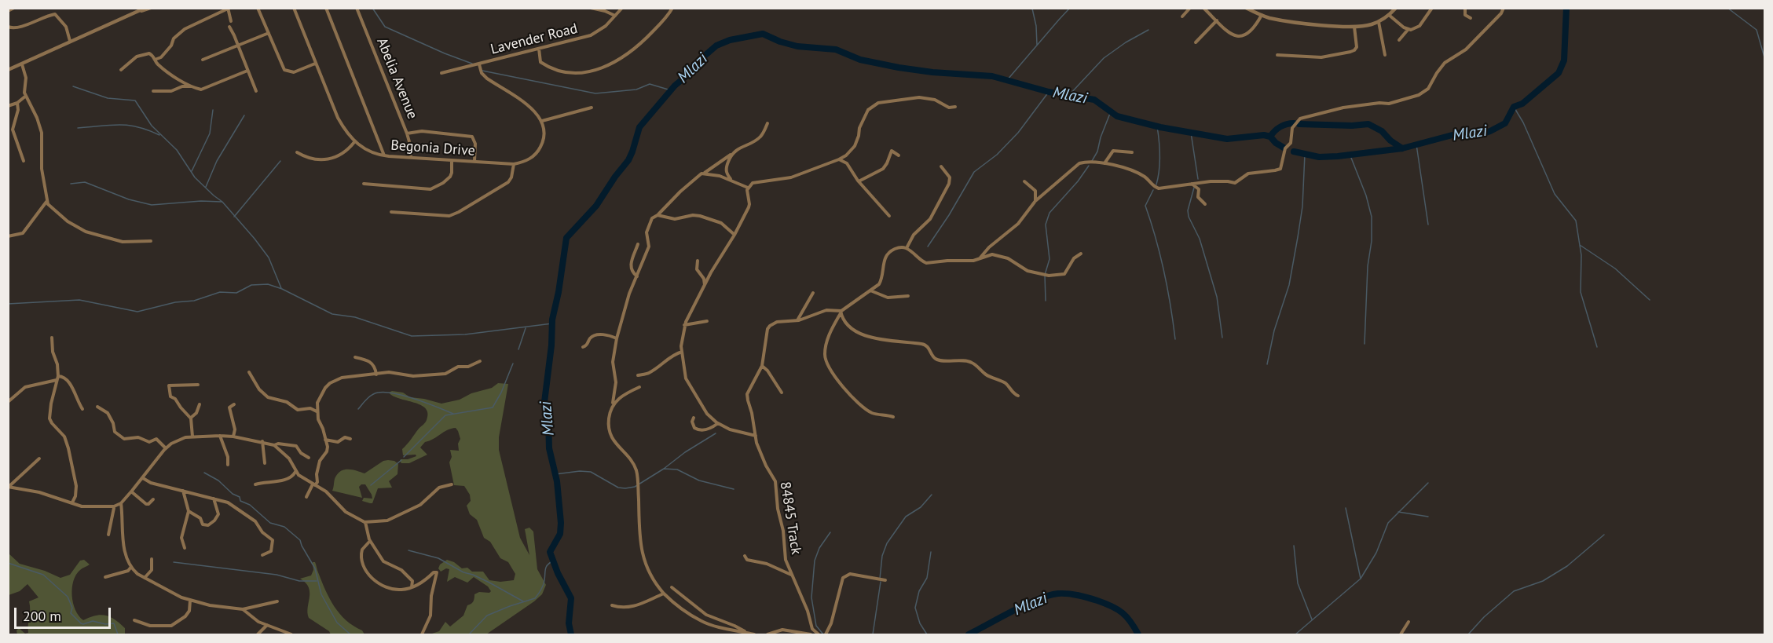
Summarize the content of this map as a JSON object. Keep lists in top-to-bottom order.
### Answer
{
  "streets": {
    "street": [
      "Lavender Road",
      "Abelia Avenue",
      "Begonia Drive",
      "84845 Track"
    ]
  },
  "crossings": [
    ["Abelia Avenue", "Begonia Drive"]
  ],
  "water": ["Mlazi"],
  "scale_bar": "200 m"
}
